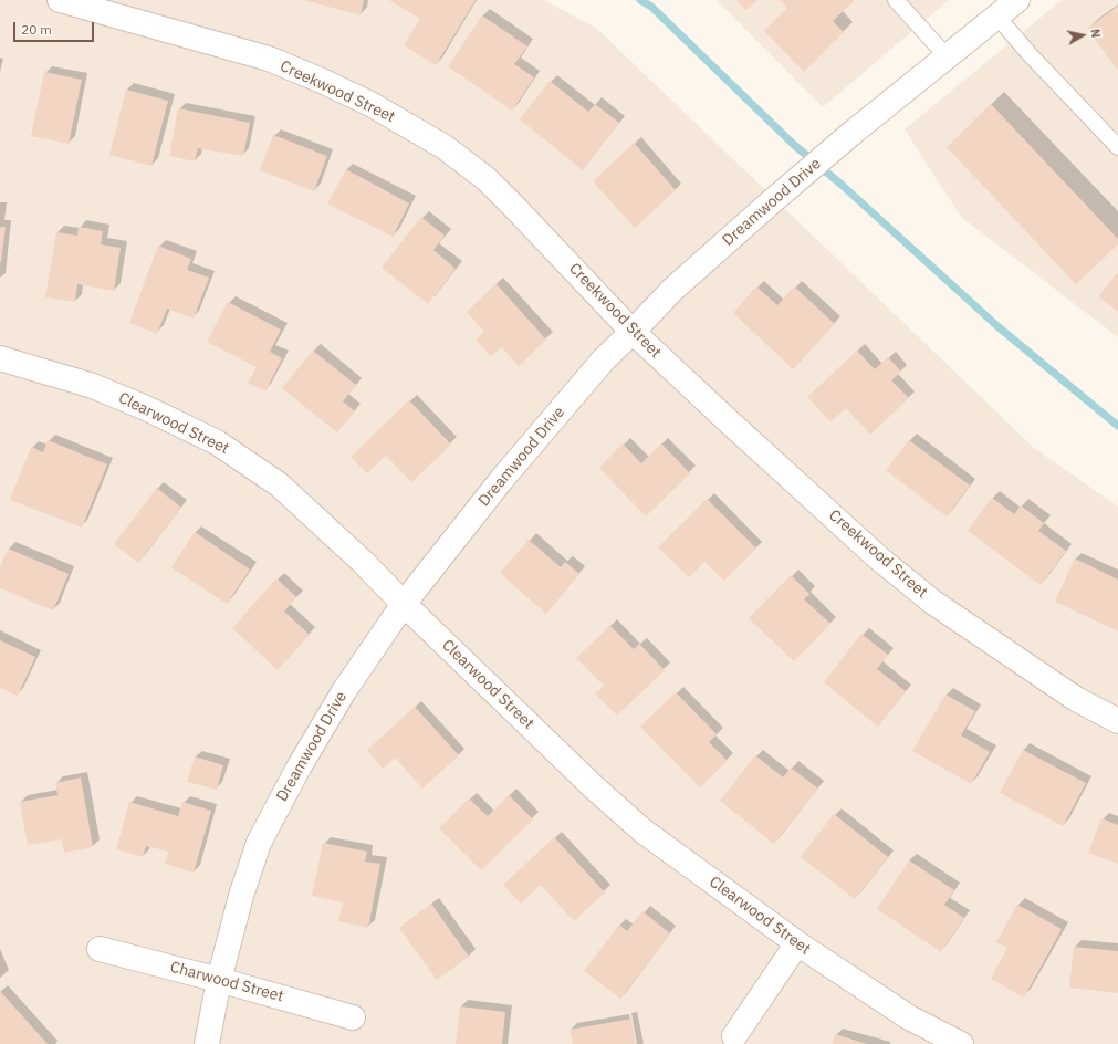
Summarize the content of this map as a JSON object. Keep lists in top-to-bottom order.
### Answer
{
  "streets": {
    "street": [
      "Creekwood Street",
      "Dreamwood Drive",
      "Clearwood Street",
      "Charwood Street"
    ]
  },
  "crossings": [
    ["Creekwood Street", "Dreamwood Drive"],
    ["Dreamwood Drive", "Clearwood Street"],
    ["Dreamwood Drive", "Charwood Street"]
  ],
  "scale_bar": "20 m",
  "north": "right"
}
